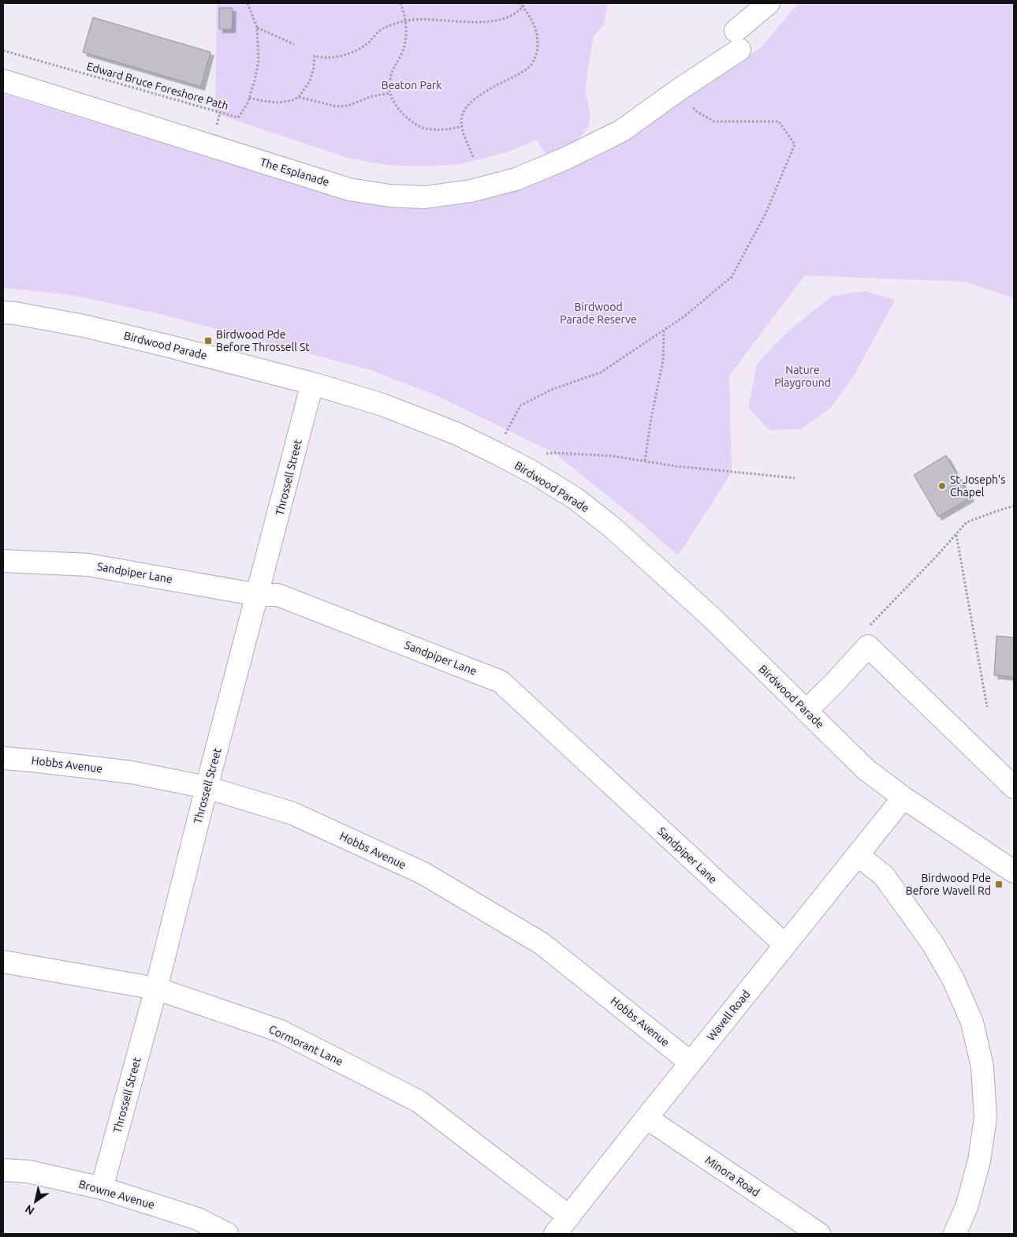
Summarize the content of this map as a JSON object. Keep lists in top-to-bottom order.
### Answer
{
  "streets": {
    "street": [
      "The Esplanade",
      "Birdwood Parade",
      "Throssell Street",
      "Sandpiper Lane",
      "Hobbs Avenue",
      "Wavell Road",
      "Cormorant Lane",
      "Minora Road",
      "Browne Avenue"
    ],
    "path": ["Edward Bruce Foreshore Path"]
  },
  "crossings": [
    ["Birdwood Parade", "Throssell Street"],
    ["Birdwood Parade", "Wavell Road"],
    ["Throssell Street", "Sandpiper Lane"],
    ["Throssell Street", "Hobbs Avenue"],
    ["Throssell Street", "Cormorant Lane"],
    ["Throssell Street", "Browne Avenue"],
    ["Sandpiper Lane", "Wavell Road"],
    ["Hobbs Avenue", "Wavell Road"],
    ["Wavell Road", "Cormorant Lane"],
    ["Wavell Road", "Minora Road"]
  ],
  "parks": ["Beaton Park", "Birdwood Parade Reserve", "Nature Playground"],
  "places": {
    "transit": ["Birdwood Pde Before Throssell St", "Birdwood Pde Before Wavell Rd"],
    "other": ["St Joseph's Chapel"]
  },
  "north": "bottom left"
}
